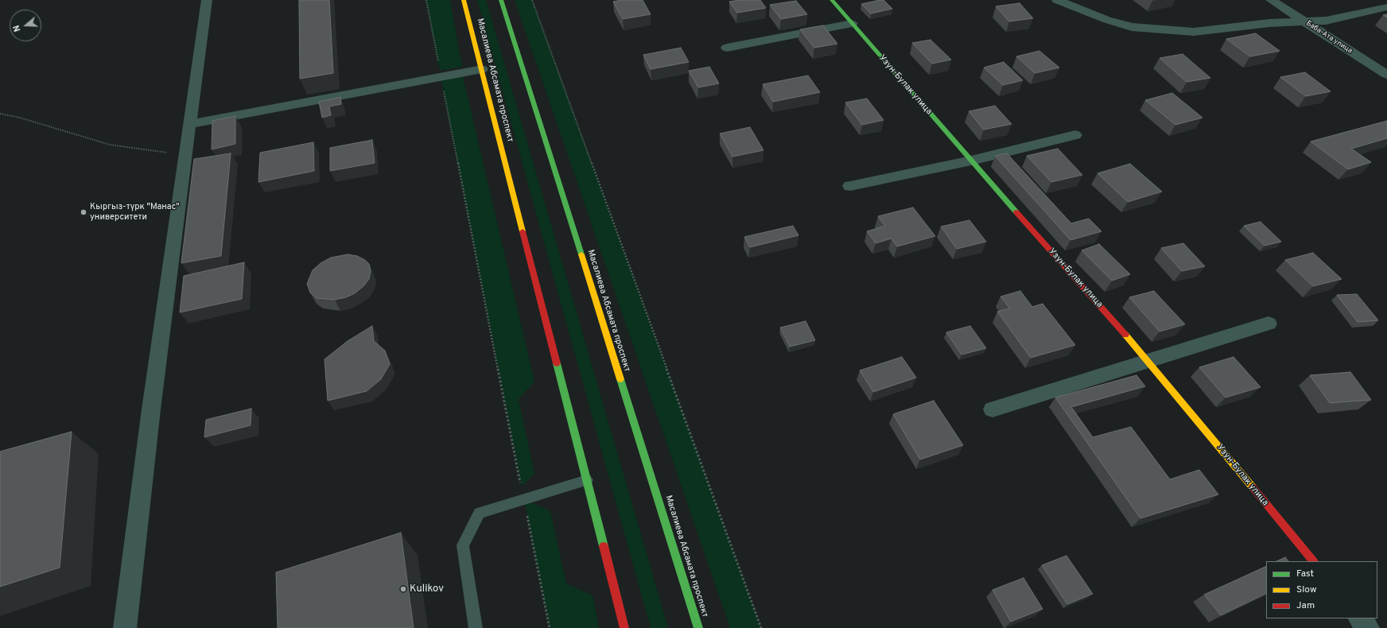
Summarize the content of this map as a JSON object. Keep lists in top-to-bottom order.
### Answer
{
  "streets": {
    "main road": ["Масалиева Абсамата проспект", "Узун-Булак улица"],
    "street": ["Баба-Ата улица"]
  },
  "places": ["Кыргыз-түрк \"Манас\" университети", "Kulikov"],
  "legend": ["Fast", "Slow", "Jam"],
  "north": "left"
}
